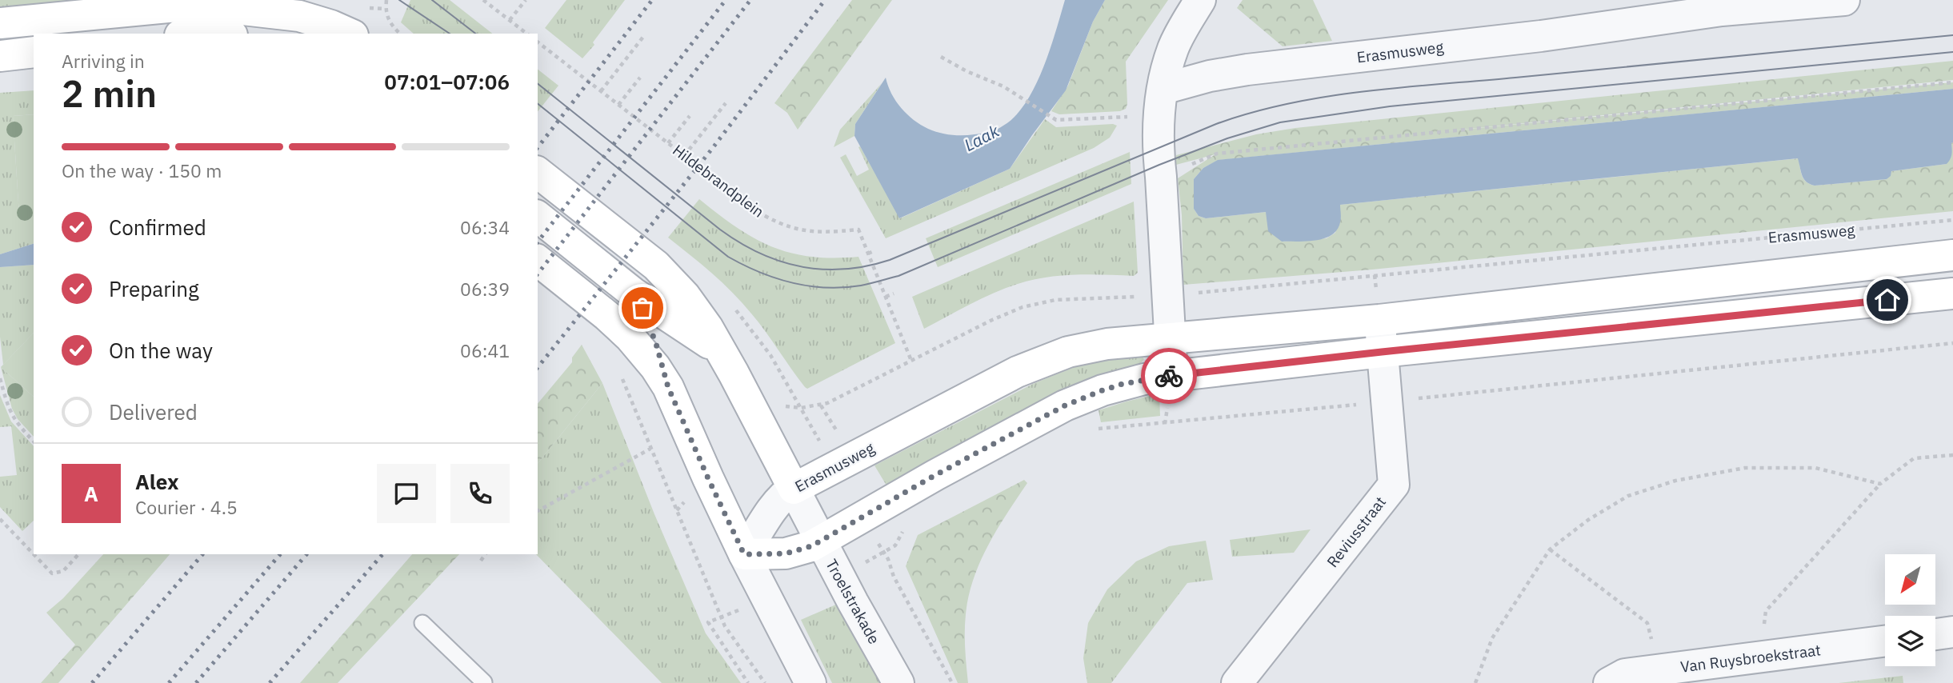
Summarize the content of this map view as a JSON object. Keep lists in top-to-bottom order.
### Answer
{
  "streets": {
    "main road": ["Erasmusweg"],
    "street": ["Reviusstraat", "Troelstrakade", "Van Ruysbroekstraat"],
    "path": ["Hildebrandplein"]
  },
  "crossings": [
    ["Erasmusweg", "Hildebrandplein"],
    ["Erasmusweg", "Reviusstraat"],
    ["Erasmusweg", "Troelstrakade"]
  ],
  "water": ["Laak"],
  "north": "bottom left",
  "page": {
    "heading": ["2 min", "Arriving in", "07:01–07:06"],
    "panel": ["Alex", "Courier · 4.5"],
    "bar": "On the way · 150 m",
    "list": [
      ["Confirmed", "06:34"],
      ["Preparing", "06:39"],
      ["On the way", "06:41"],
      "Delivered"
    ],
    "round": "A"
  }
}
